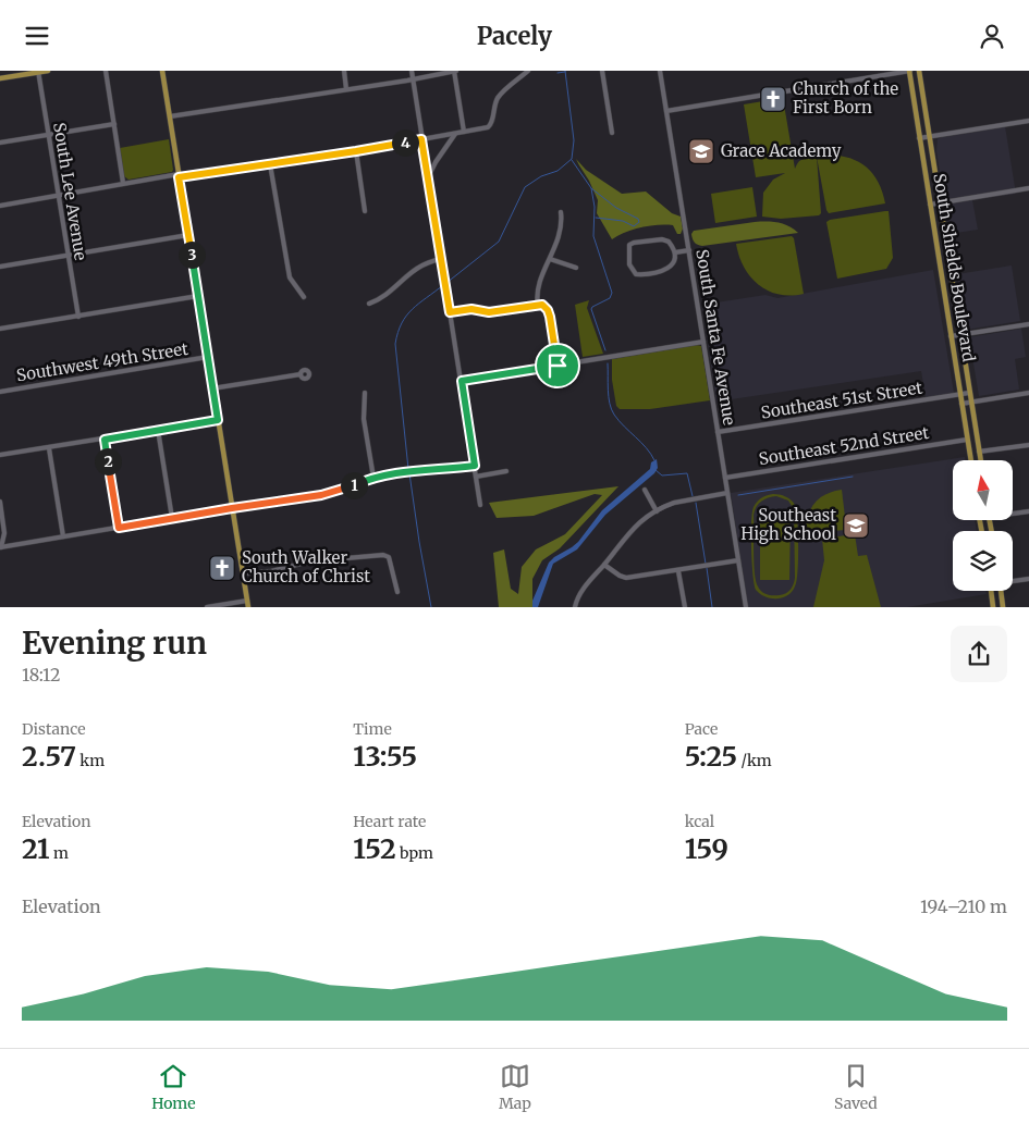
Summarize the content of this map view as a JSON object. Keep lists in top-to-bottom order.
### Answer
{
  "streets": {
    "main road": ["South Shields Boulevard"],
    "street": [
      "South Lee Avenue",
      "South Santa Fe Avenue",
      "Southwest 49th Street",
      "Southeast 51st Street",
      "Southeast 52nd Street"
    ]
  },
  "crossings": [
    ["South Shields Boulevard", "Southeast 51st Street"],
    ["South Shields Boulevard", "Southeast 52nd Street"],
    ["South Santa Fe Avenue", "Southeast 51st Street"],
    ["South Santa Fe Avenue", "Southeast 52nd Street"]
  ],
  "places": {
    "church": ["Church of the First Born", "South Walker Church of Christ"],
    "school or university": ["Grace Academy", "Southeast High School"]
  },
  "north": "top",
  "page": {
    "header": "Pacely",
    "pins": [
      "4",
      "3",
      "2",
      "1"
    ],
    "heading": ["Evening run", "18:12"],
    "stats": [
      ["Distance", "2.57 km"],
      ["Time", "13:55"],
      ["Pace", "5:25 /km"],
      ["Elevation", "21 m"],
      ["Heart rate", "152 bpm"],
      ["kcal", "159"]
    ],
    "chart": ["Elevation", "194–210 m"],
    "tabs": ["Home", "Map", "Saved"]
  }
}
